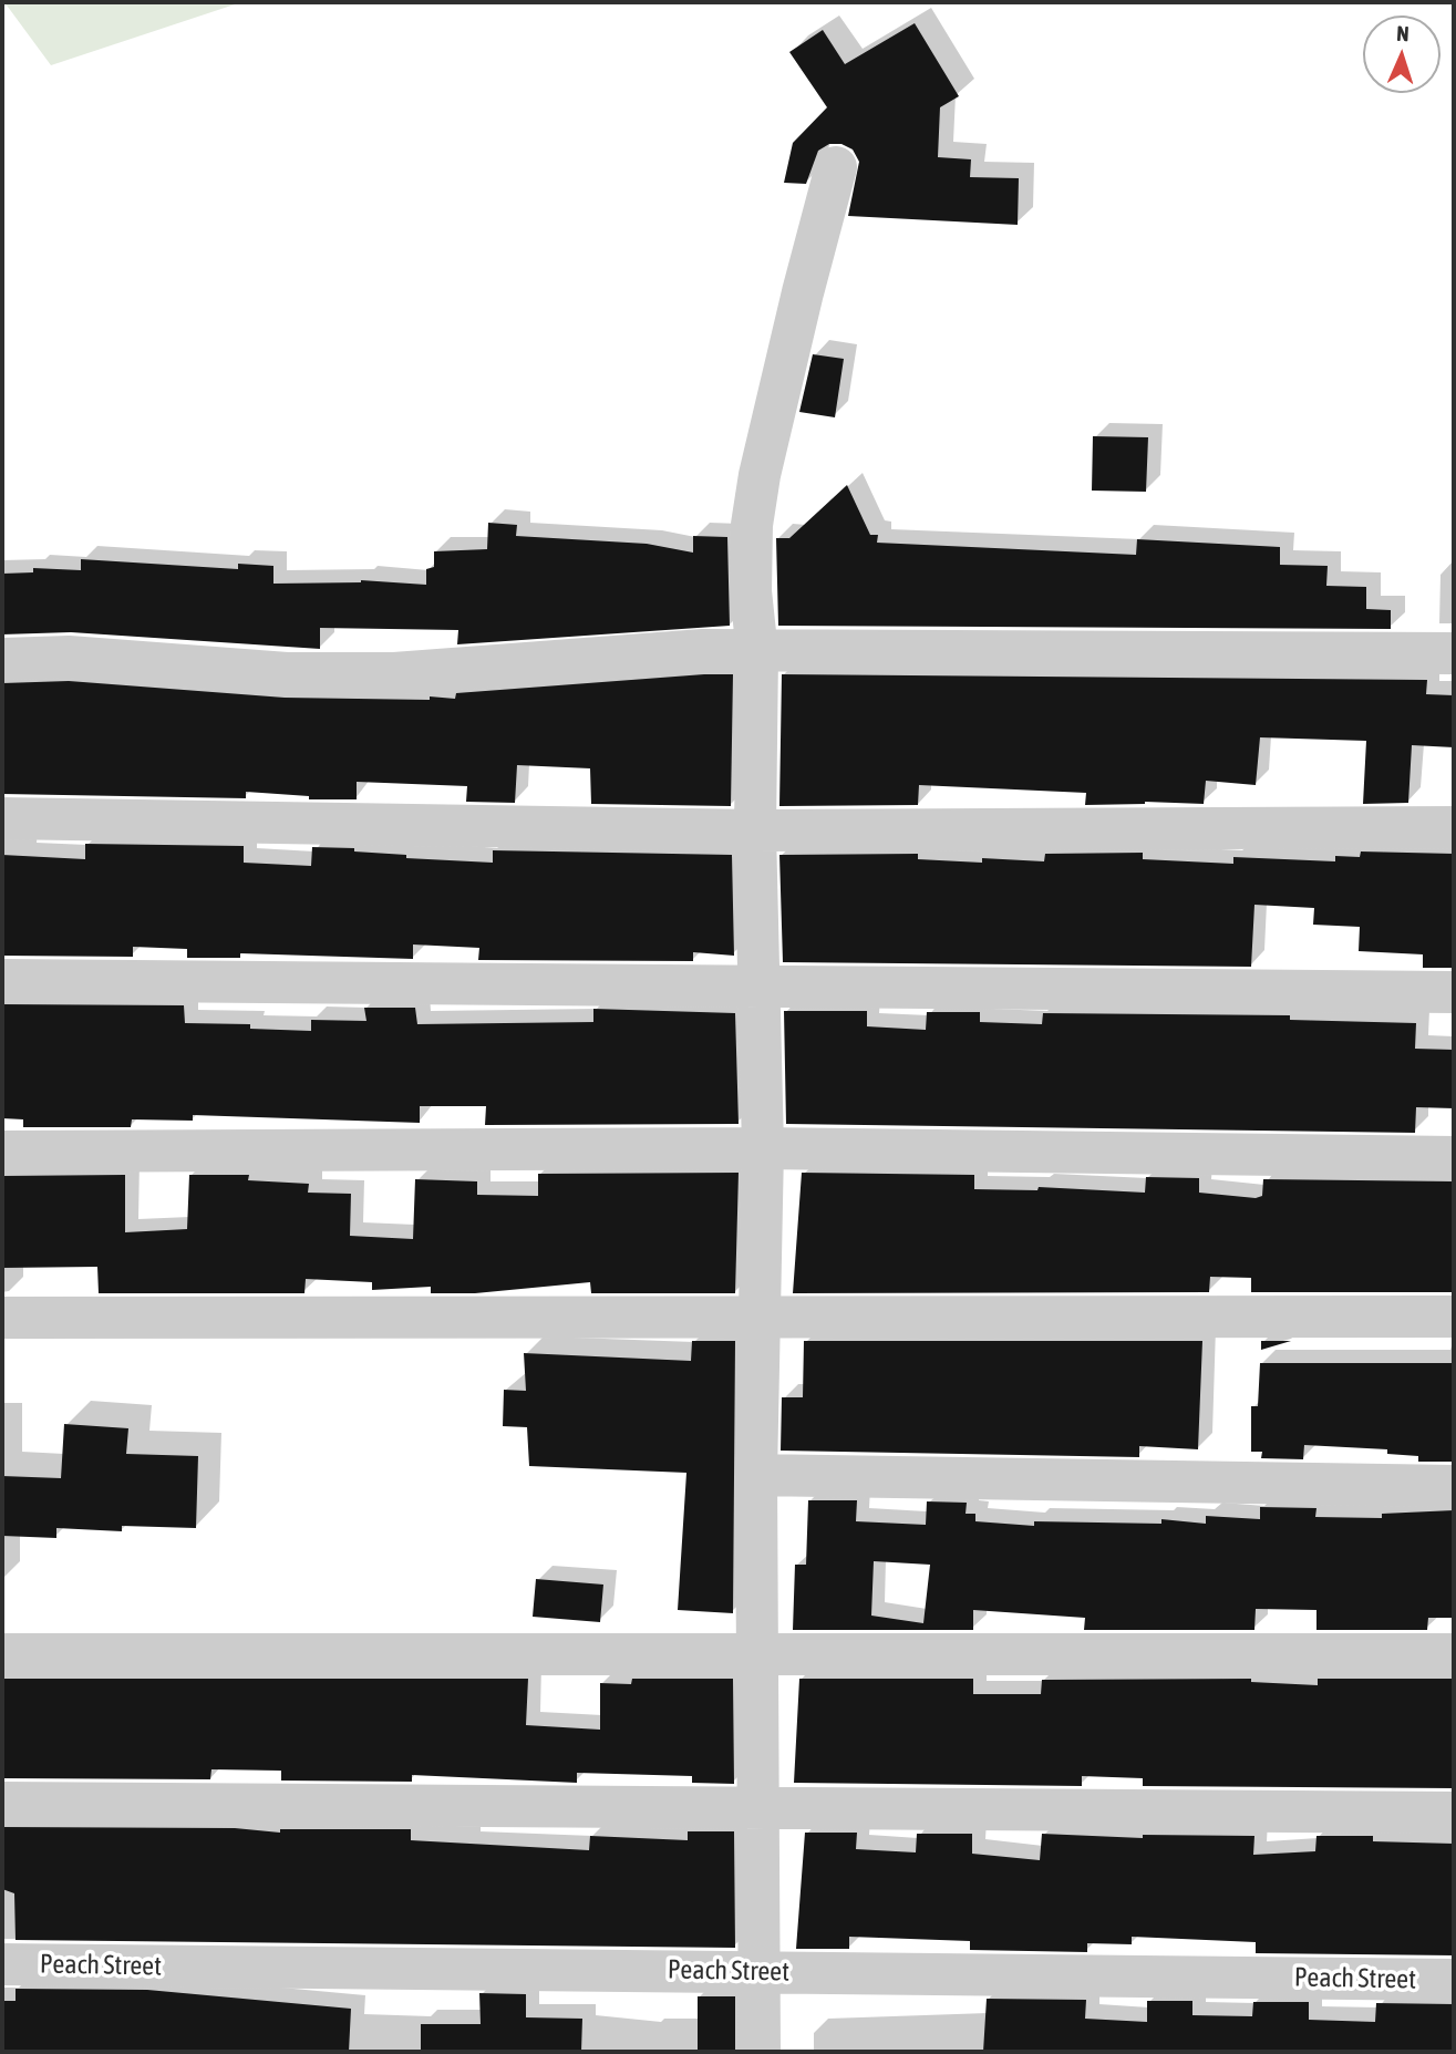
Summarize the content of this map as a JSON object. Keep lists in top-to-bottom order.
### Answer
{
  "streets": {
    "street": ["Peach Street"]
  },
  "north": "top"
}
